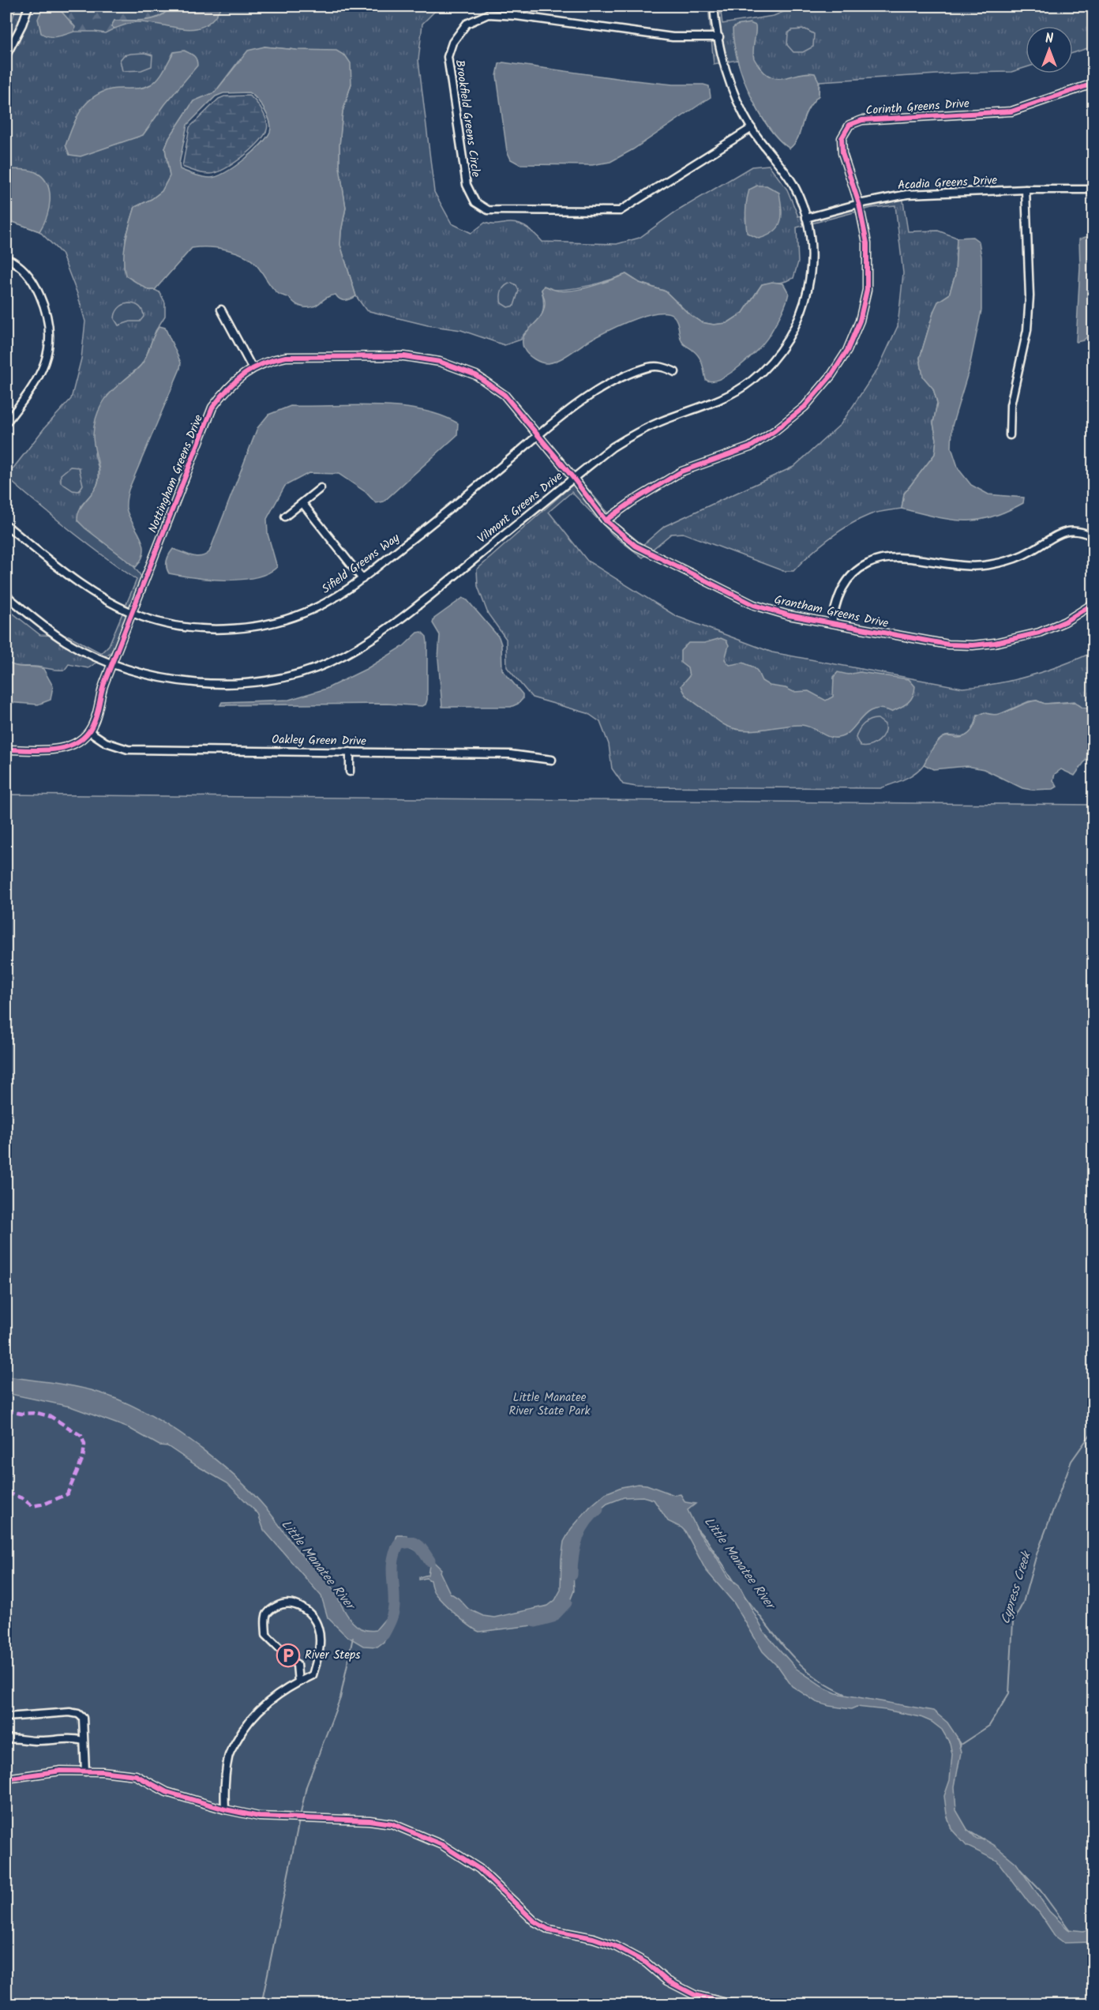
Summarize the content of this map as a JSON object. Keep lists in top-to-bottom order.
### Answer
{
  "streets": {
    "street": [
      "Corinth Greens Drive",
      "Brookfield Greens Circle",
      "Acadia Greens Drive",
      "Nottingham Greens Drive",
      "Vilmont Greens Drive",
      "Sifield Greens Way",
      "Grantham Greens Drive",
      "Oakley Green Drive"
    ]
  },
  "crossings": [
    ["Corinth Greens Drive", "Acadia Greens Drive"],
    ["Corinth Greens Drive", "Grantham Greens Drive"],
    ["Brookfield Greens Circle", "Vilmont Greens Drive"],
    ["Acadia Greens Drive", "Vilmont Greens Drive"],
    ["Nottingham Greens Drive", "Vilmont Greens Drive"],
    ["Nottingham Greens Drive", "Sifield Greens Way"],
    ["Nottingham Greens Drive", "Grantham Greens Drive"],
    ["Nottingham Greens Drive", "Oakley Green Drive"],
    ["Vilmont Greens Drive", "Grantham Greens Drive"]
  ],
  "water": ["Little Manatee River", "Cypress Creek"],
  "parks": ["Little Manatee River State Park"],
  "places": {
    "parking": ["River Steps"]
  },
  "north": "top"
}
